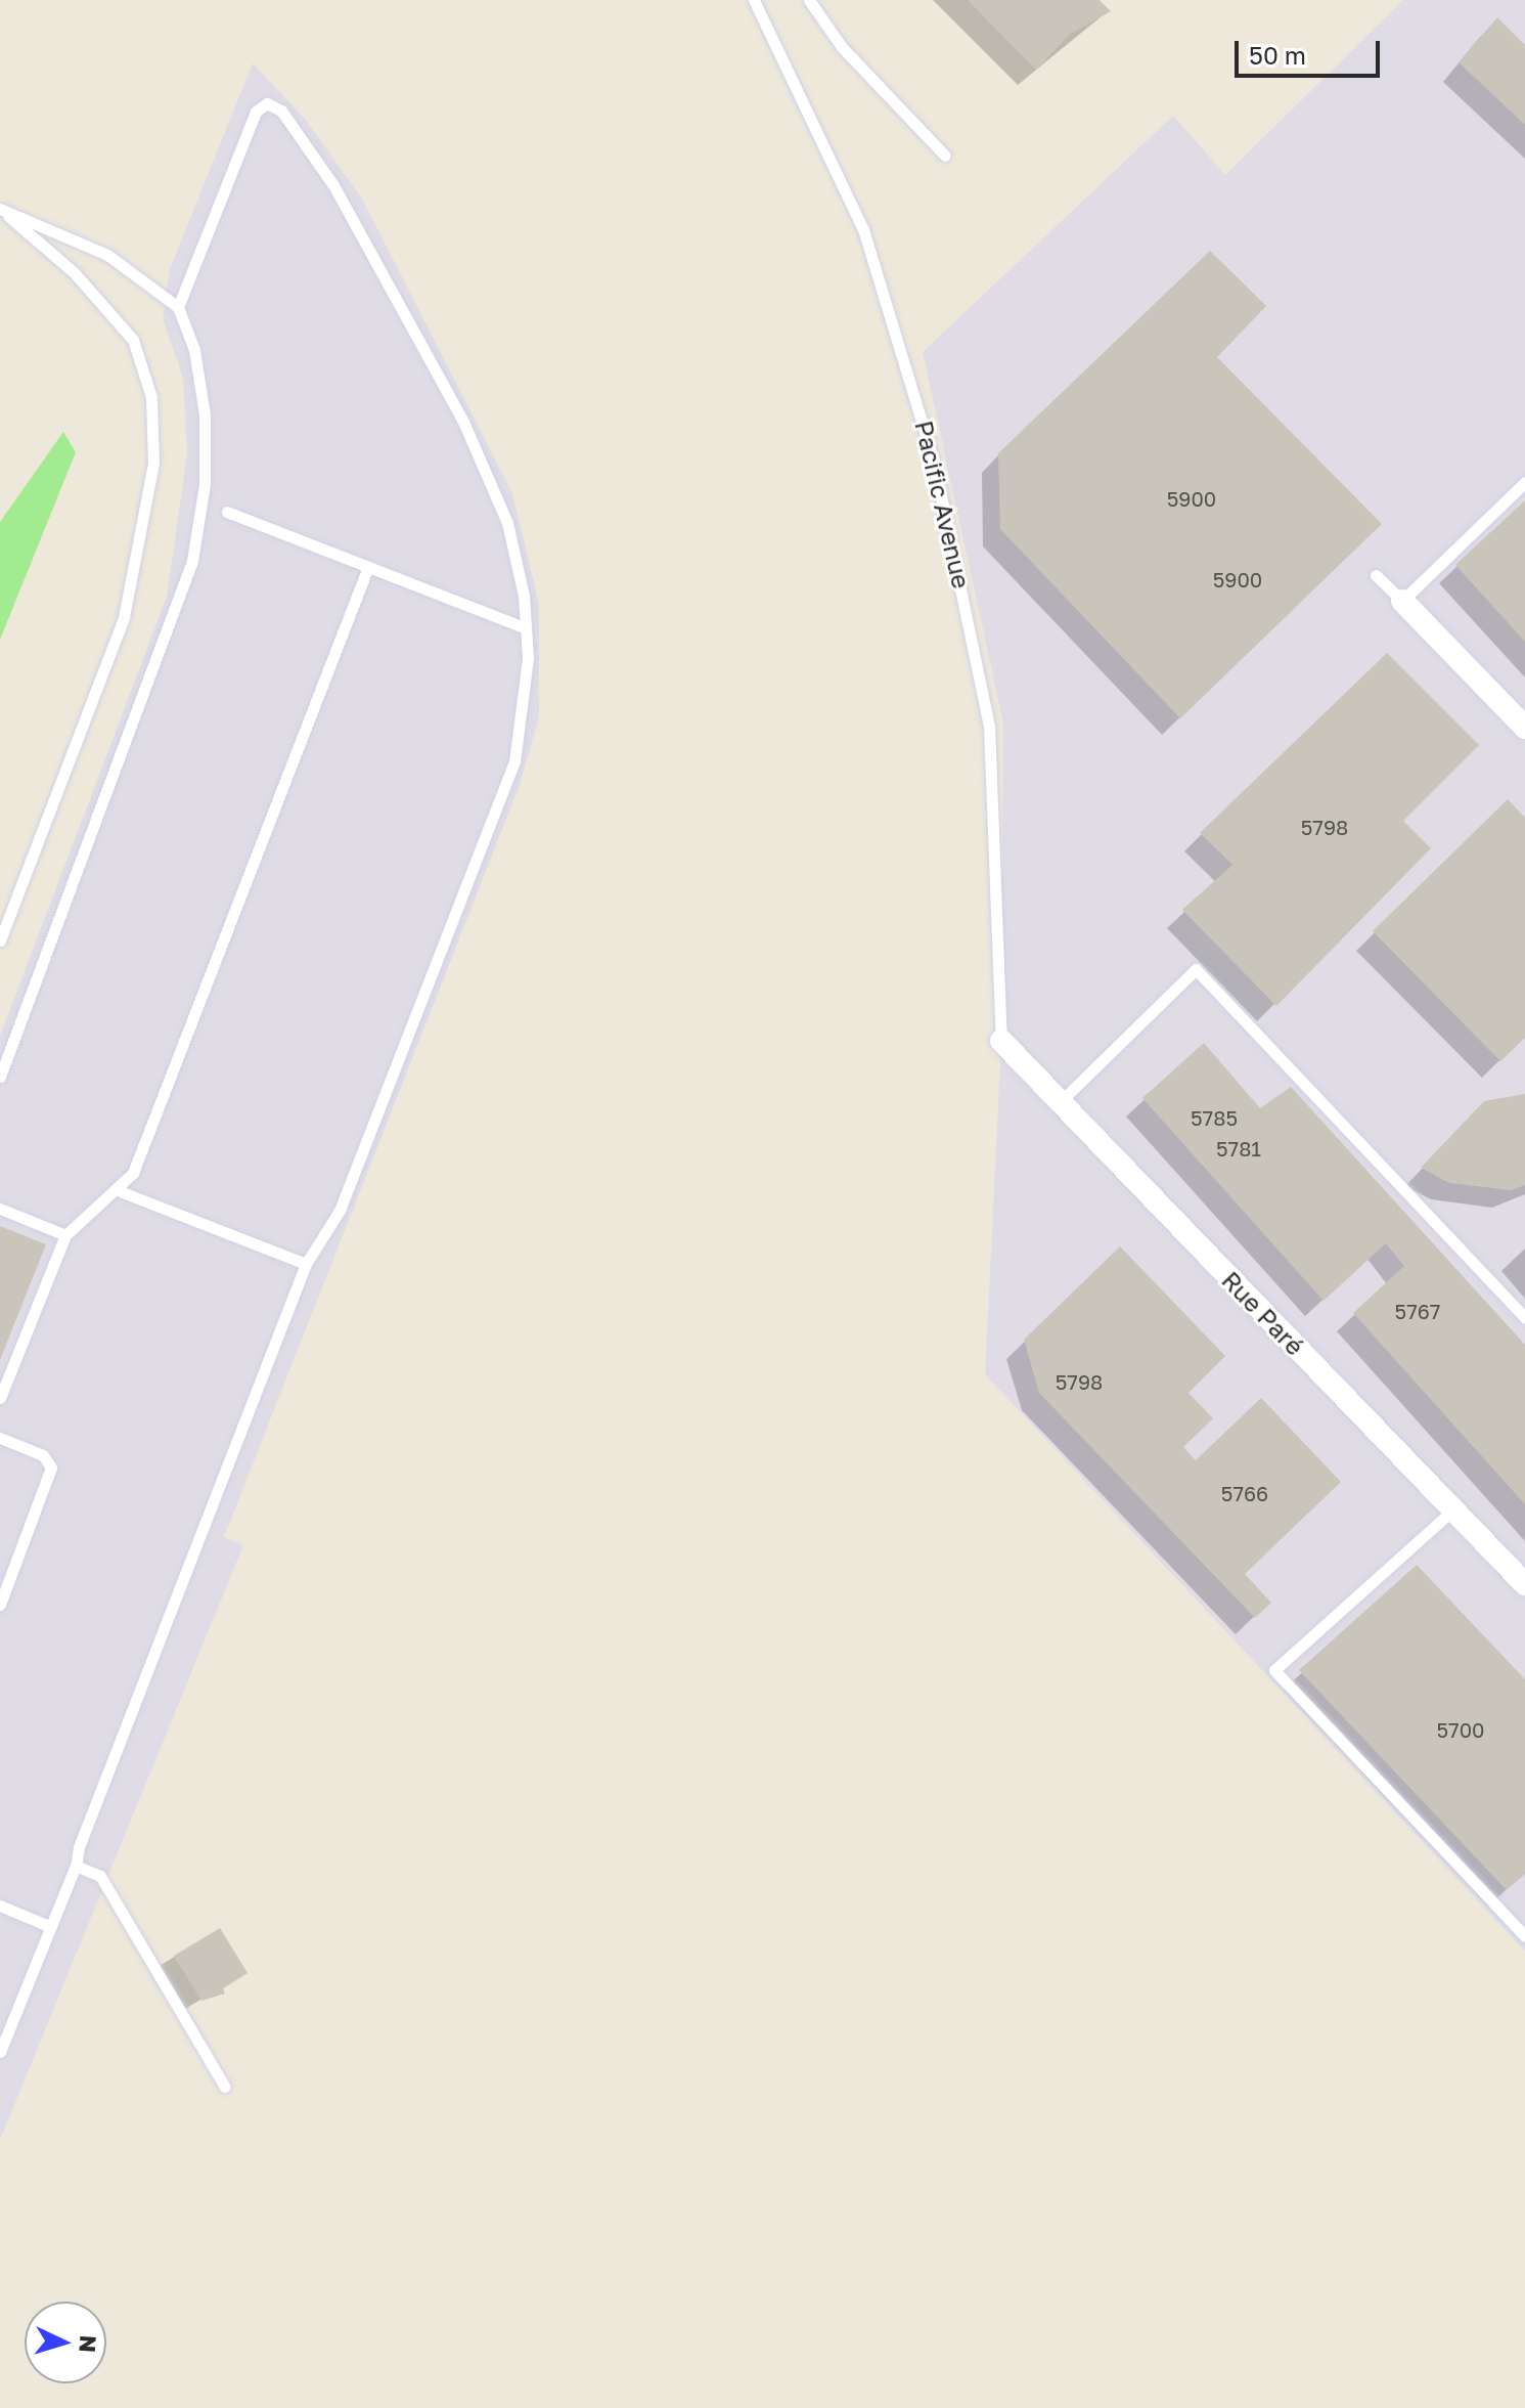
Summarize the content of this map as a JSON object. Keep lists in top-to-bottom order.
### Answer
{
  "streets": {
    "street": ["Rue Paré"],
    "lane": ["Pacific Avenue"]
  },
  "crossings": [
    ["Pacific Avenue", "Rue Paré"]
  ],
  "house_numbers": [
    "5900",
    "5900",
    "5798",
    "5785",
    "5781",
    "5767",
    "5798",
    "5766",
    "5700"
  ],
  "scale_bar": "50 m",
  "north": "right"
}
